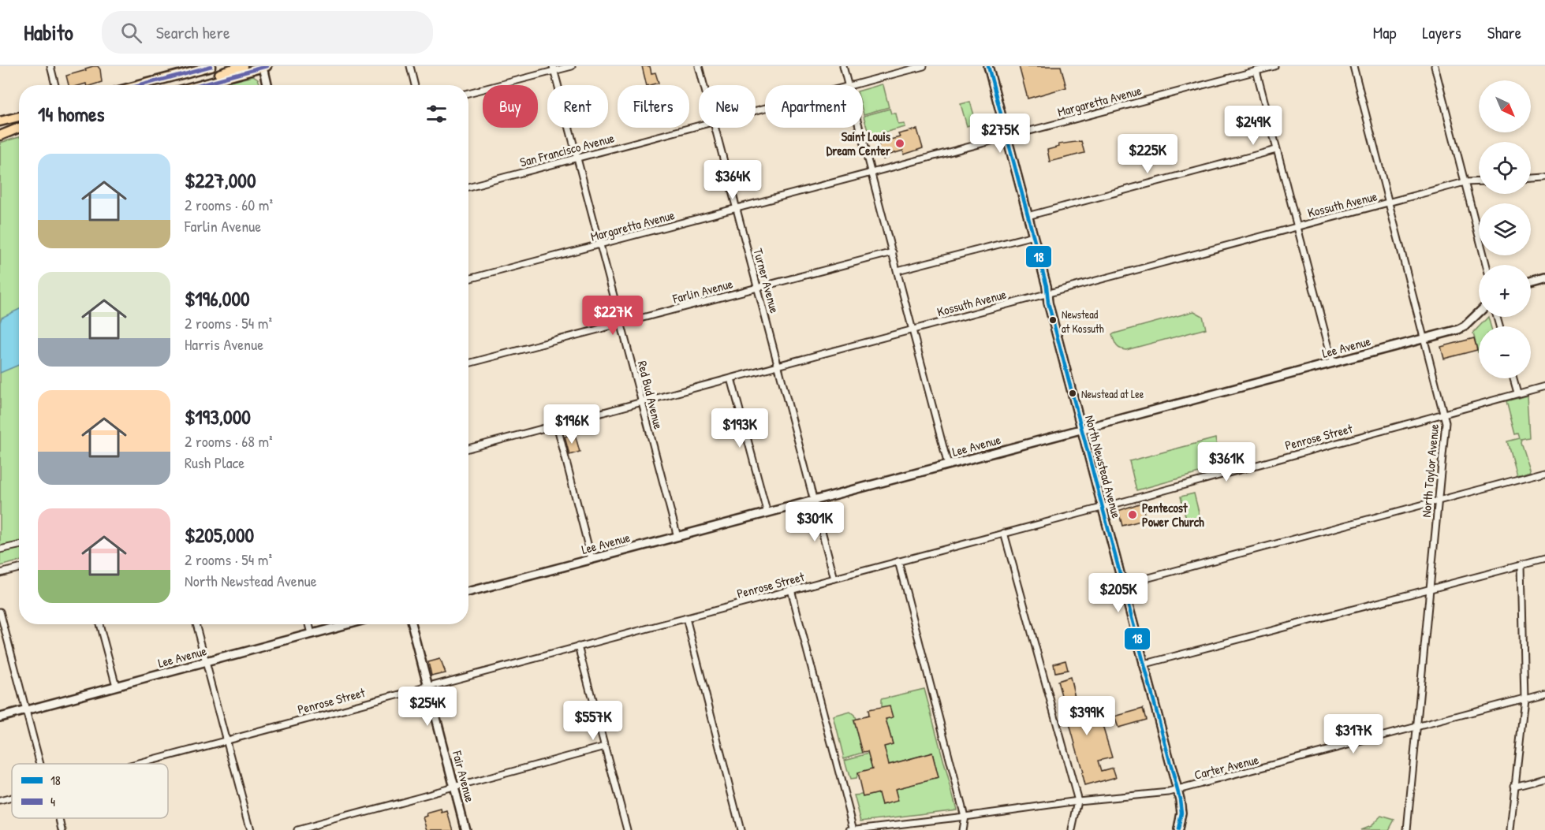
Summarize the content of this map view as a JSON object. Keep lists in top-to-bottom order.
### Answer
{
  "streets": {
    "street": [
      "Margaretta Avenue",
      "San Francisco Avenue",
      "Kossuth Avenue",
      "Turner Avenue",
      "Farlin Avenue",
      "Lee Avenue",
      "Red Bud Avenue",
      "Penrose Street",
      "North Newstead Avenue",
      "North Taylor Avenue",
      "Carter Avenue",
      "Fair Avenue"
    ]
  },
  "crossings": [
    ["Margaretta Avenue", "Turner Avenue"],
    ["Margaretta Avenue", "Red Bud Avenue"],
    ["Margaretta Avenue", "North Newstead Avenue"],
    ["San Francisco Avenue", "Red Bud Avenue"],
    ["Kossuth Avenue", "Turner Avenue"],
    ["Kossuth Avenue", "Red Bud Avenue"],
    ["Kossuth Avenue", "North Newstead Avenue"],
    ["Kossuth Avenue", "North Taylor Avenue"],
    ["Turner Avenue", "Farlin Avenue"],
    ["Turner Avenue", "Lee Avenue"],
    ["Turner Avenue", "Penrose Street"],
    ["Farlin Avenue", "Red Bud Avenue"],
    ["Lee Avenue", "Red Bud Avenue"],
    ["Lee Avenue", "North Newstead Avenue"],
    ["Lee Avenue", "North Taylor Avenue"],
    ["Penrose Street", "North Newstead Avenue"],
    ["Penrose Street", "North Taylor Avenue"],
    ["Penrose Street", "Fair Avenue"],
    ["North Newstead Avenue", "Carter Avenue"],
    ["North Taylor Avenue", "Carter Avenue"]
  ],
  "places": [
    "Saint Louis Dream Center",
    "Newstead at Kossuth",
    "Newstead at Lee",
    "Pentecost Power Church"
  ],
  "lines": ["transit line 18", "transit line 4"],
  "legend": ["18", "4"],
  "north": "bottom right",
  "page": {
    "header": "Habito",
    "search": "Search here",
    "nav": ["Map", "Layers", "Share"],
    "map_buttons": ["+", "−"],
    "chip": [
      "Buy",
      "Rent",
      "Filters",
      "New",
      "Apartment"
    ],
    "heading": "14 homes",
    "price": [
      "$249K",
      "$275K",
      "$225K",
      "$364K",
      "$227K",
      "$196K",
      "$193K",
      "$361K",
      "$301K",
      "$205K",
      "$254K",
      "$399K",
      "$557K",
      "$317K"
    ],
    "list": [
      {
        "name": "$227,000",
        "note": "2 rooms · 60 m² · Farlin Avenue"
      },
      {
        "name": "$196,000",
        "note": "2 rooms · 54 m² · Harris Avenue"
      },
      {
        "name": "$193,000",
        "note": "2 rooms · 68 m² · Rush Place"
      },
      {
        "name": "$205,000",
        "note": "2 rooms · 54 m² · North Newstead Avenue"
      }
    ]
  }
}
